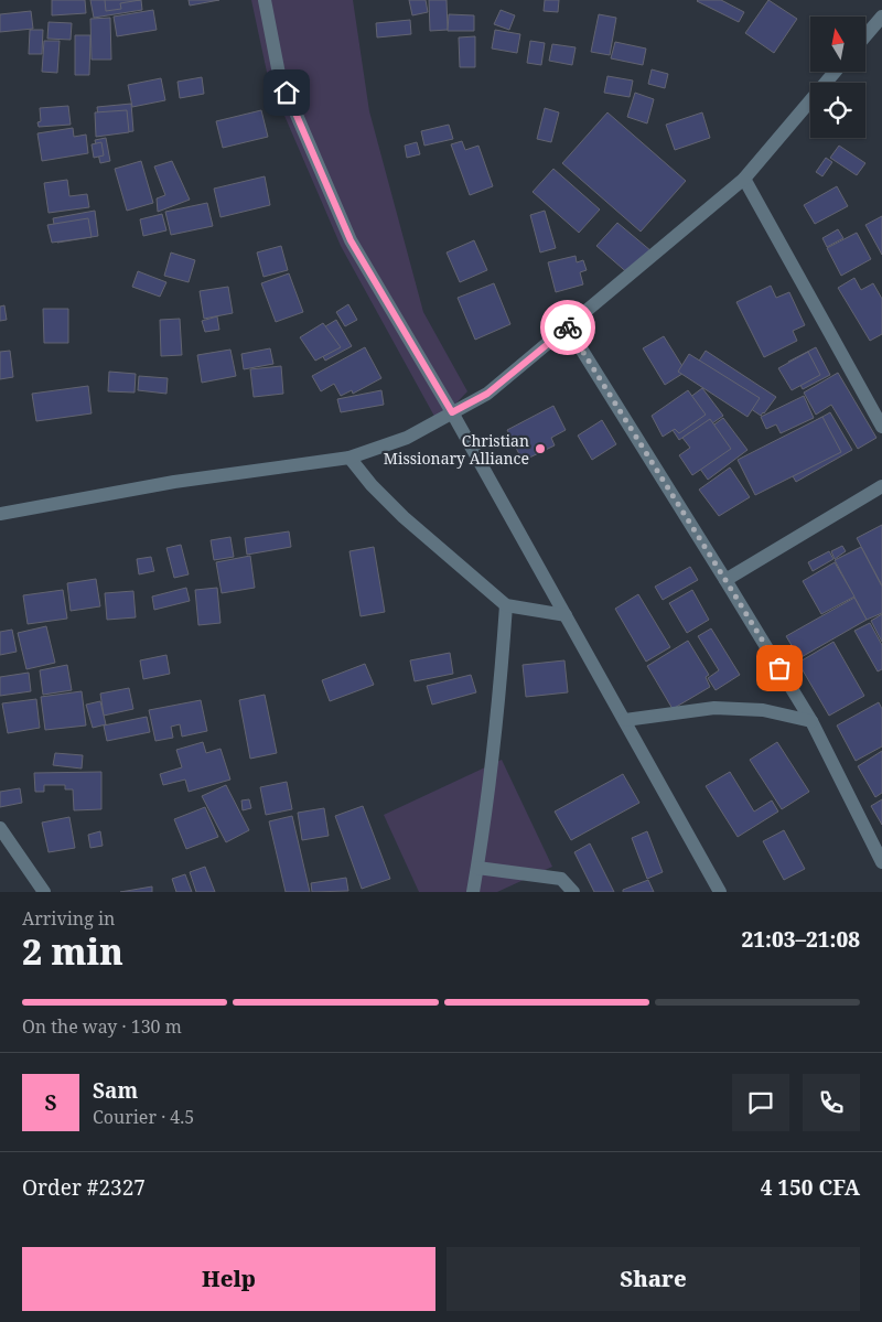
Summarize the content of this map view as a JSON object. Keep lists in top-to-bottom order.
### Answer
{
  "places": ["Christian Missionary Alliance"],
  "north": "top",
  "page": {
    "heading": ["2 min", "Arriving in", "21:03–21:08"],
    "panel": [
      "Sam",
      "Courier · 4.5",
      "Order #2327",
      "4 150 CFA"
    ],
    "bar": "On the way · 130 m",
    "round": "S",
    "buttons": ["Help", "Share"]
  }
}
